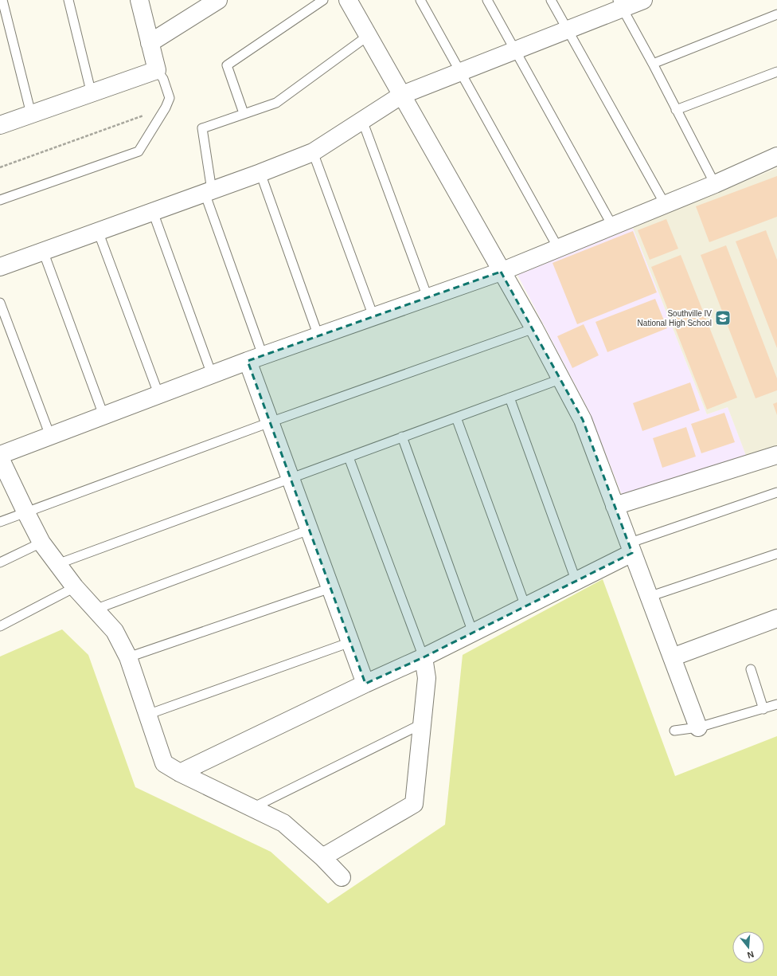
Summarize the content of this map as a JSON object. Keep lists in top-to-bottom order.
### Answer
{
  "places": {
    "school or university": ["Southville IV National High School"]
  },
  "north": "bottom"
}
